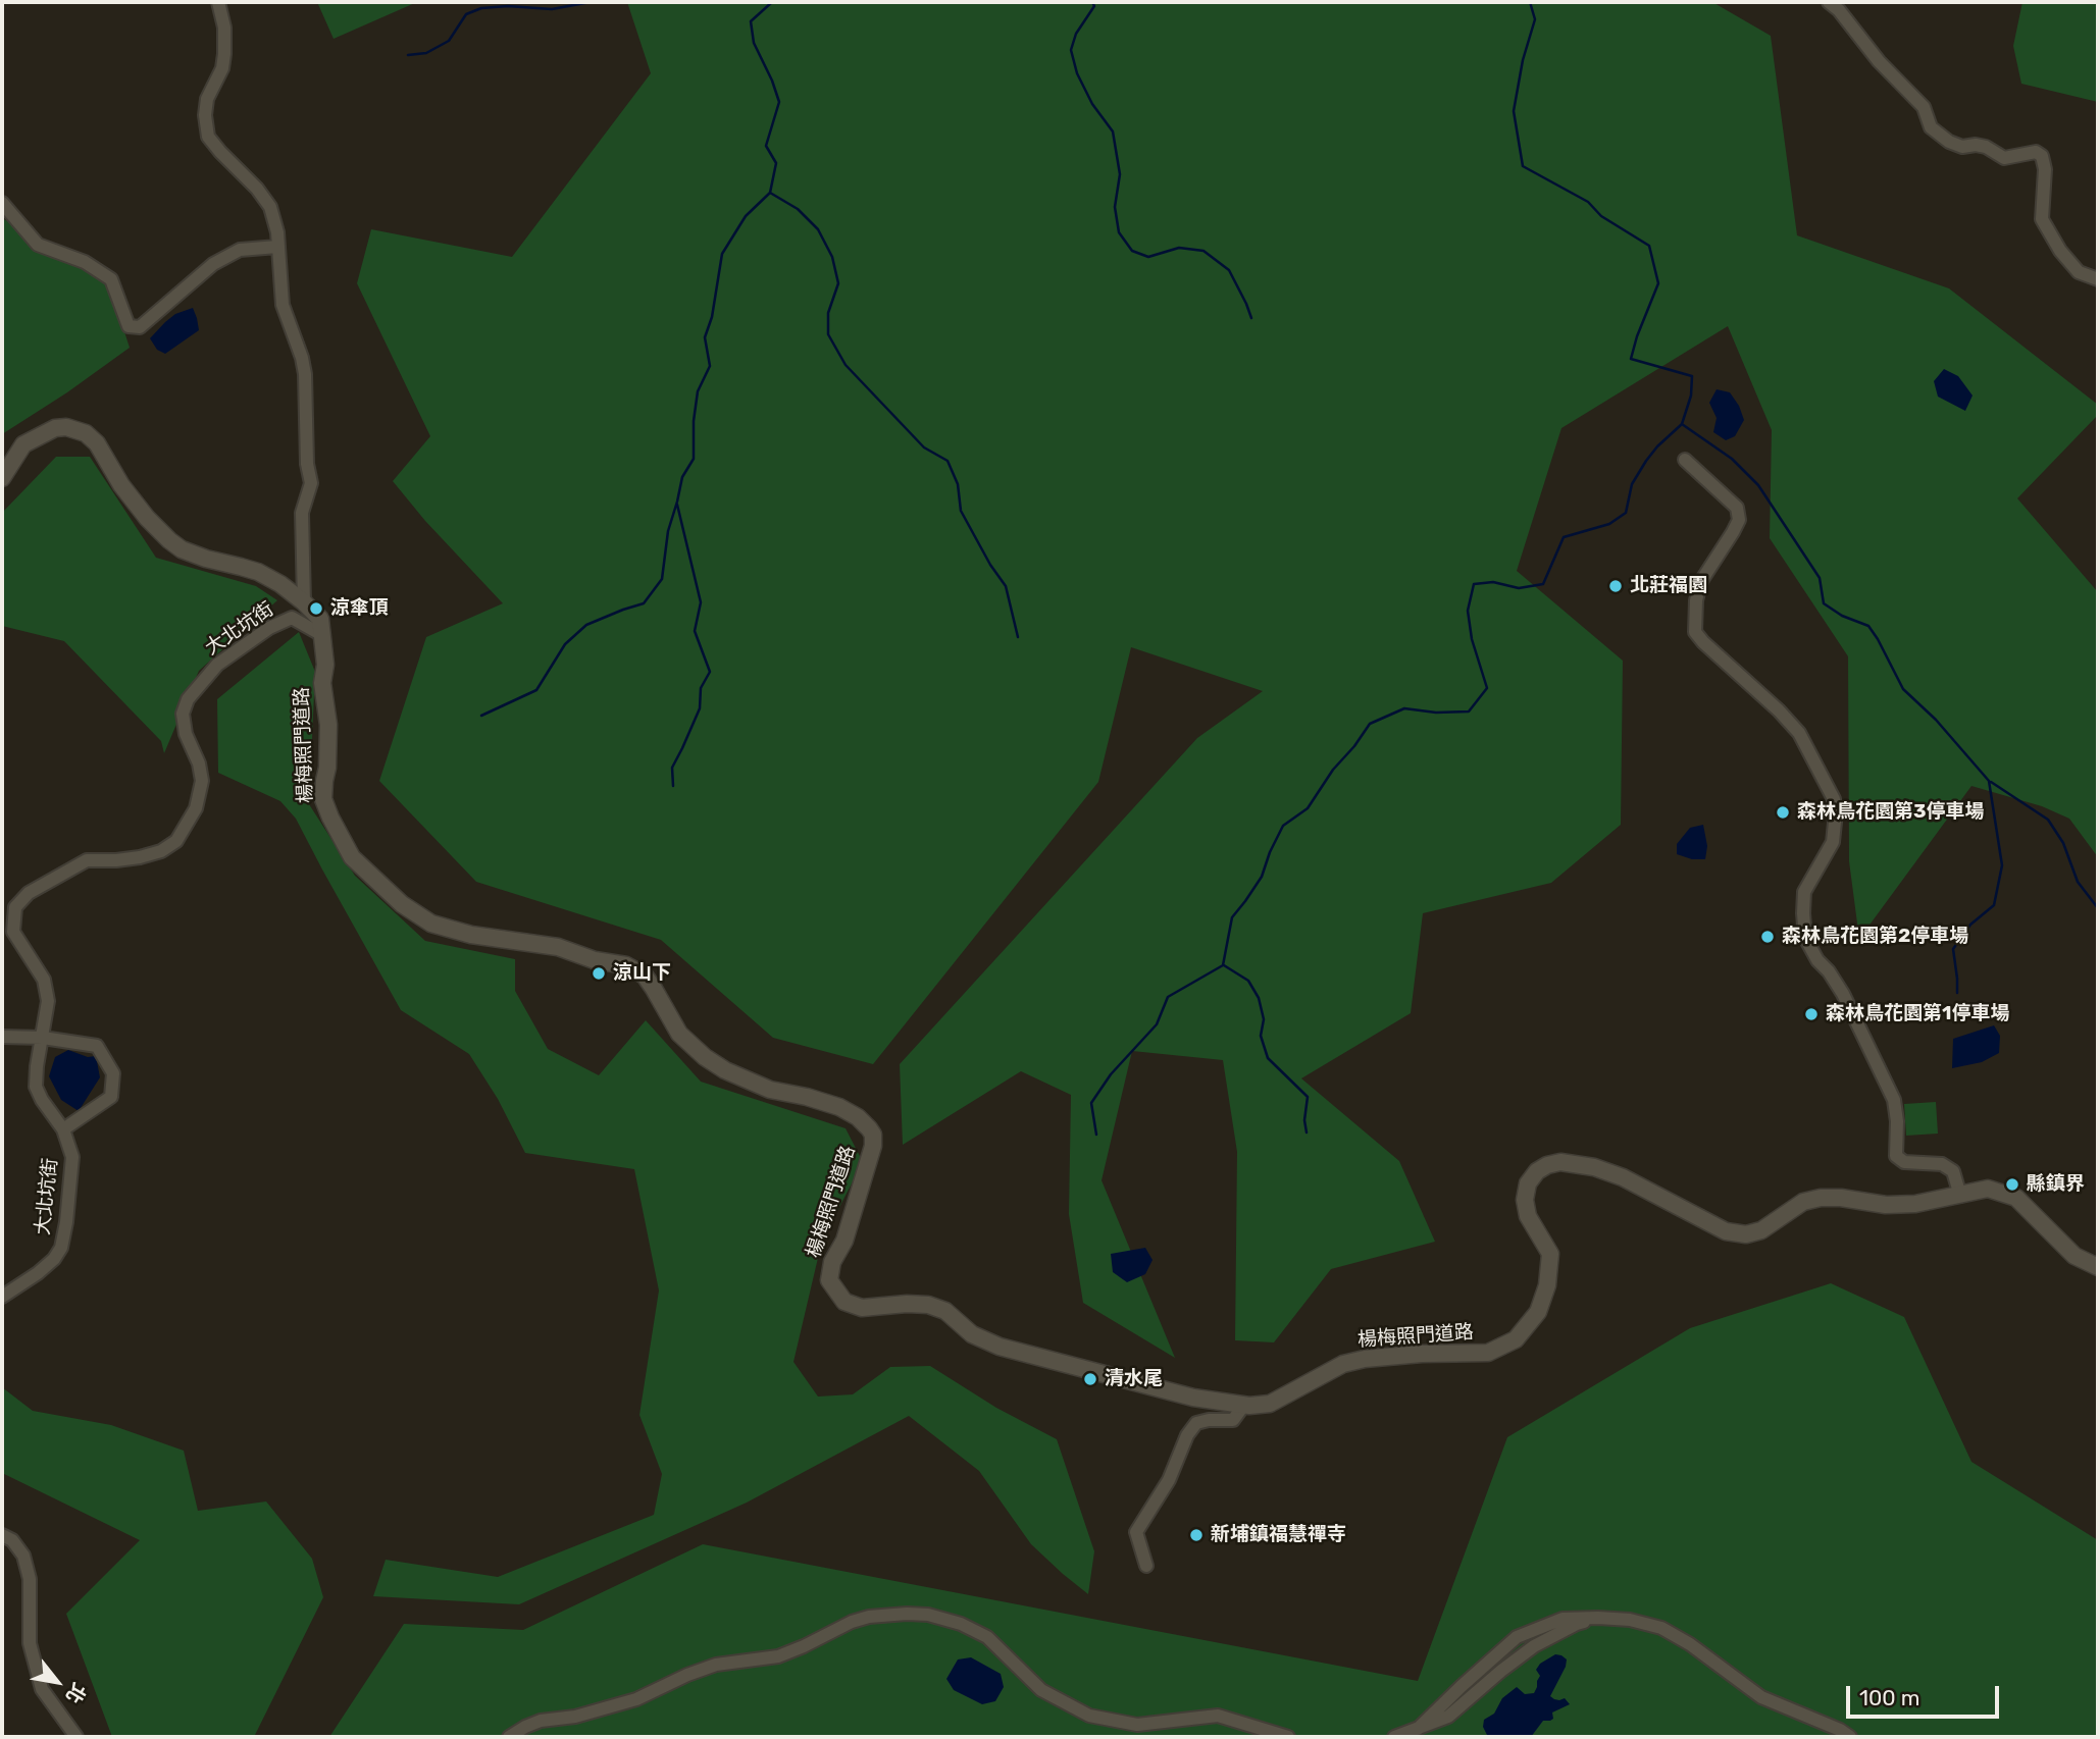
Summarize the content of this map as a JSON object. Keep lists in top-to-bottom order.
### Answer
{
  "streets": {
    "street": ["大北坑街", "楊梅照門道路"]
  },
  "crossings": [
    ["大北坑街", "楊梅照門道路"]
  ],
  "places": [
    "北莊福園",
    "涼傘頂",
    "森林鳥花園第3停車場",
    "森林鳥花園第2停車場",
    "涼山下",
    "森林鳥花園第1停車場",
    "縣鎮界",
    "清水尾",
    "新埔鎮福慧禪寺"
  ],
  "scale_bar": "100 m",
  "north": "bottom right"
}
